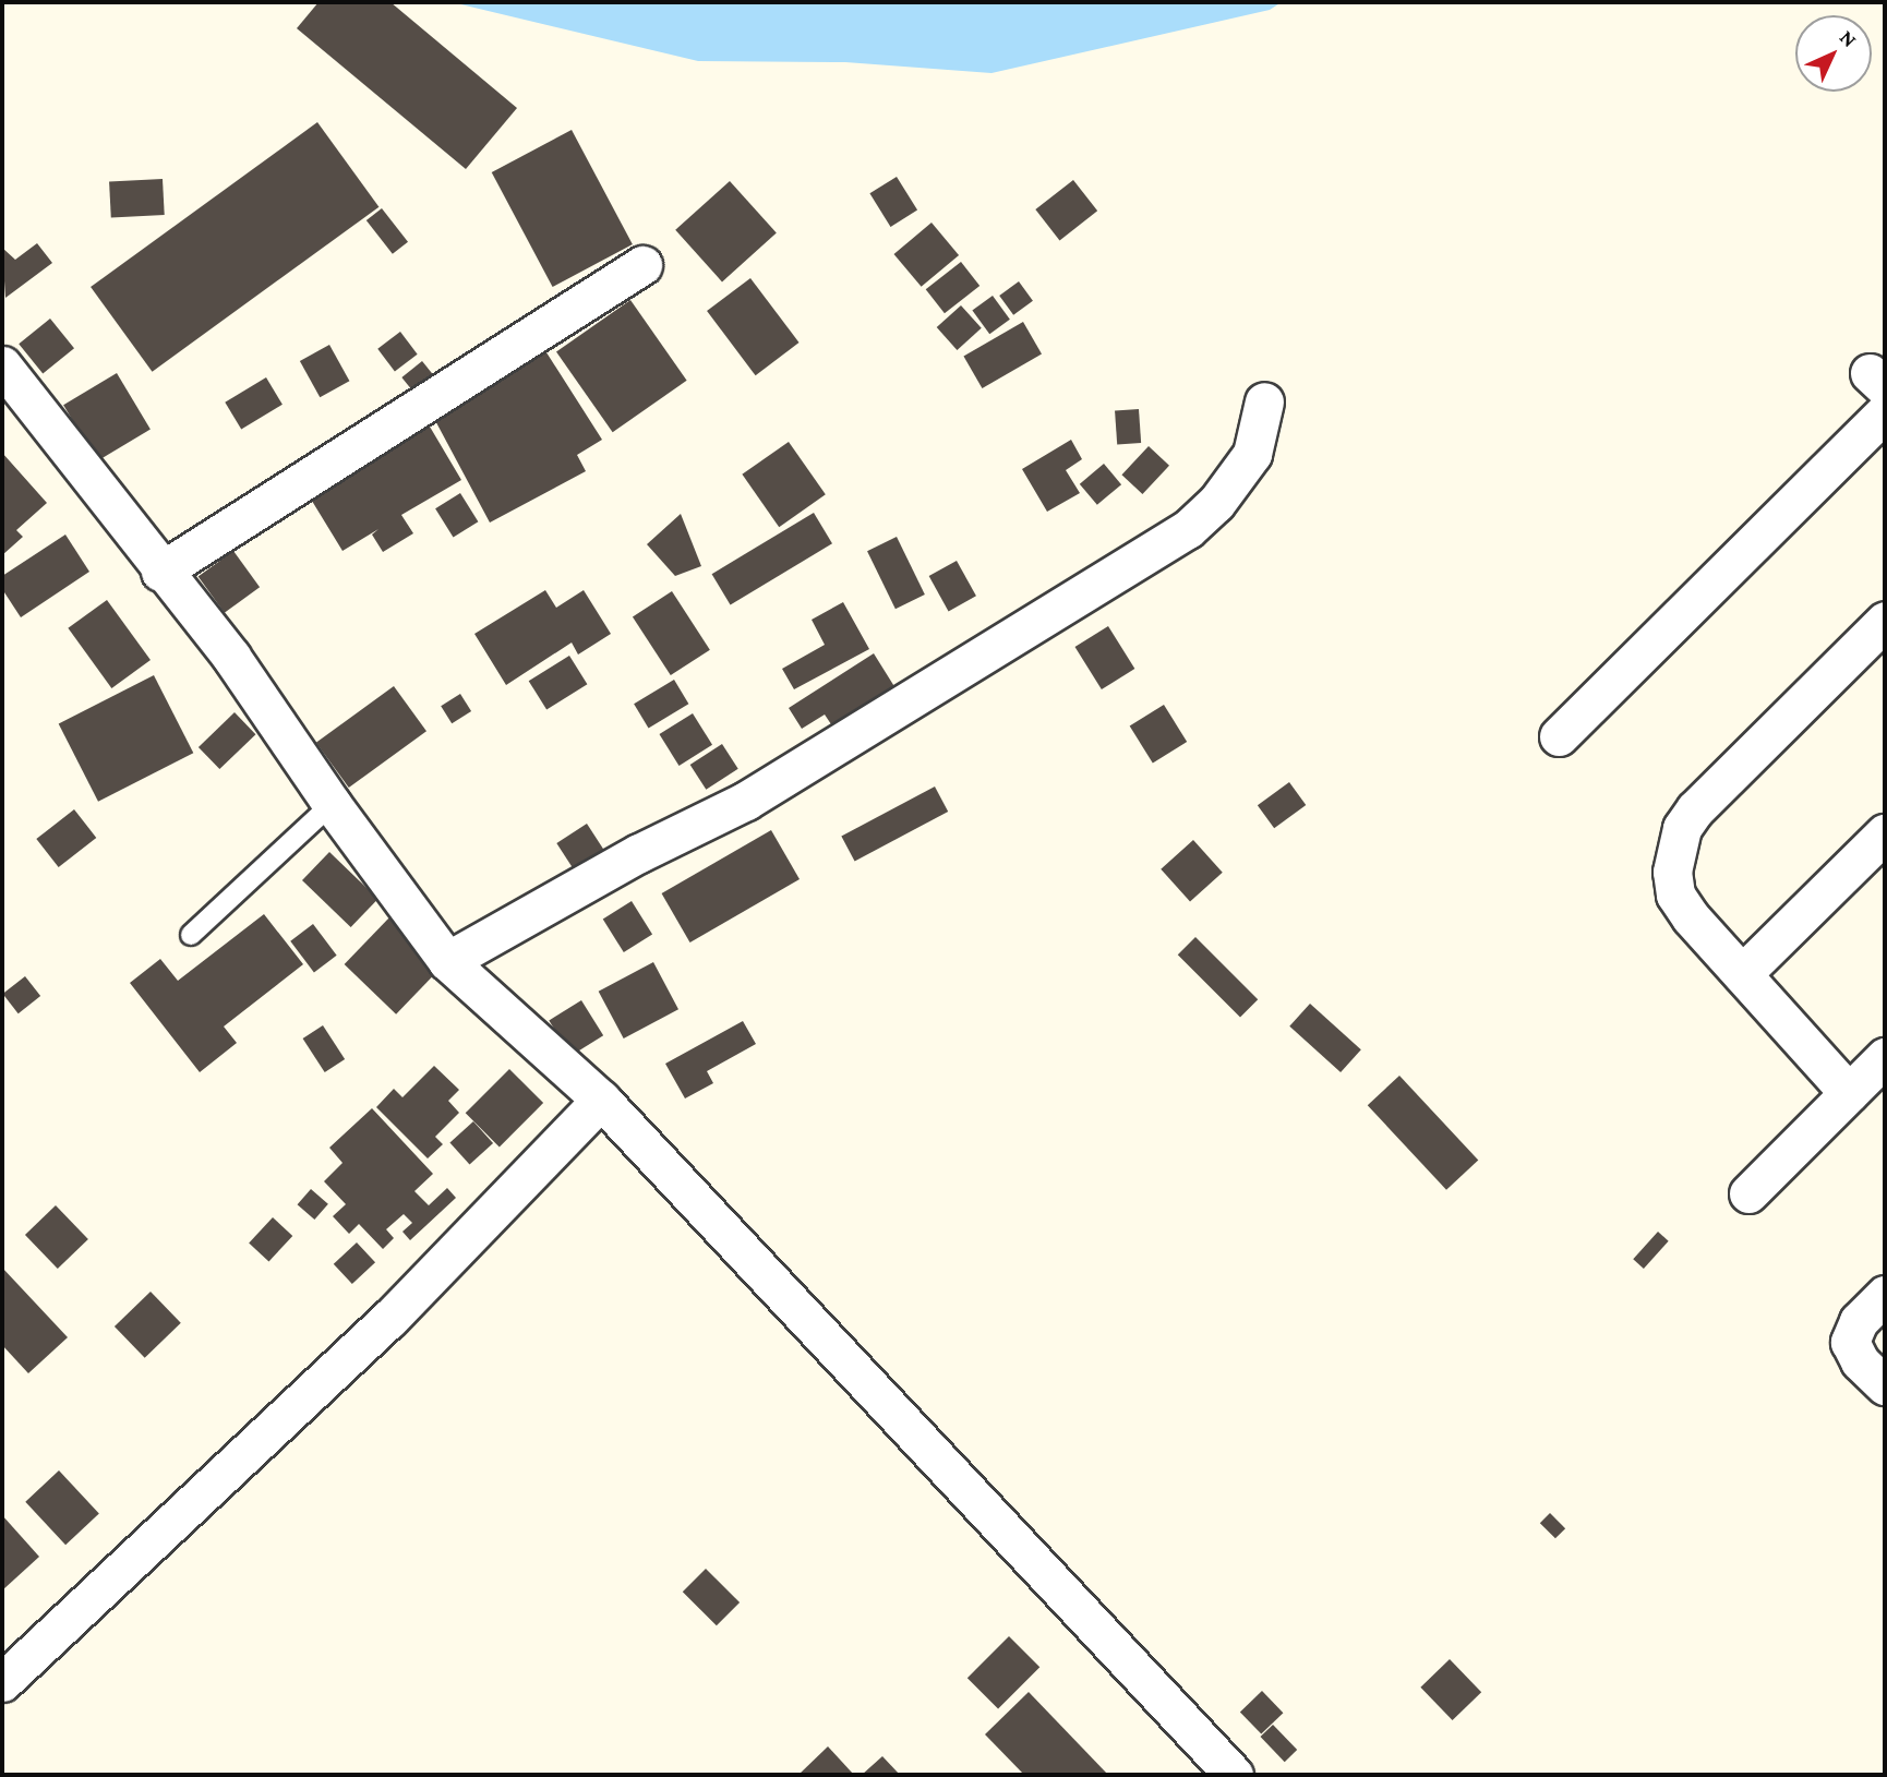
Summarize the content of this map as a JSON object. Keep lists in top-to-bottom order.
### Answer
{
  "north": "top right"
}
